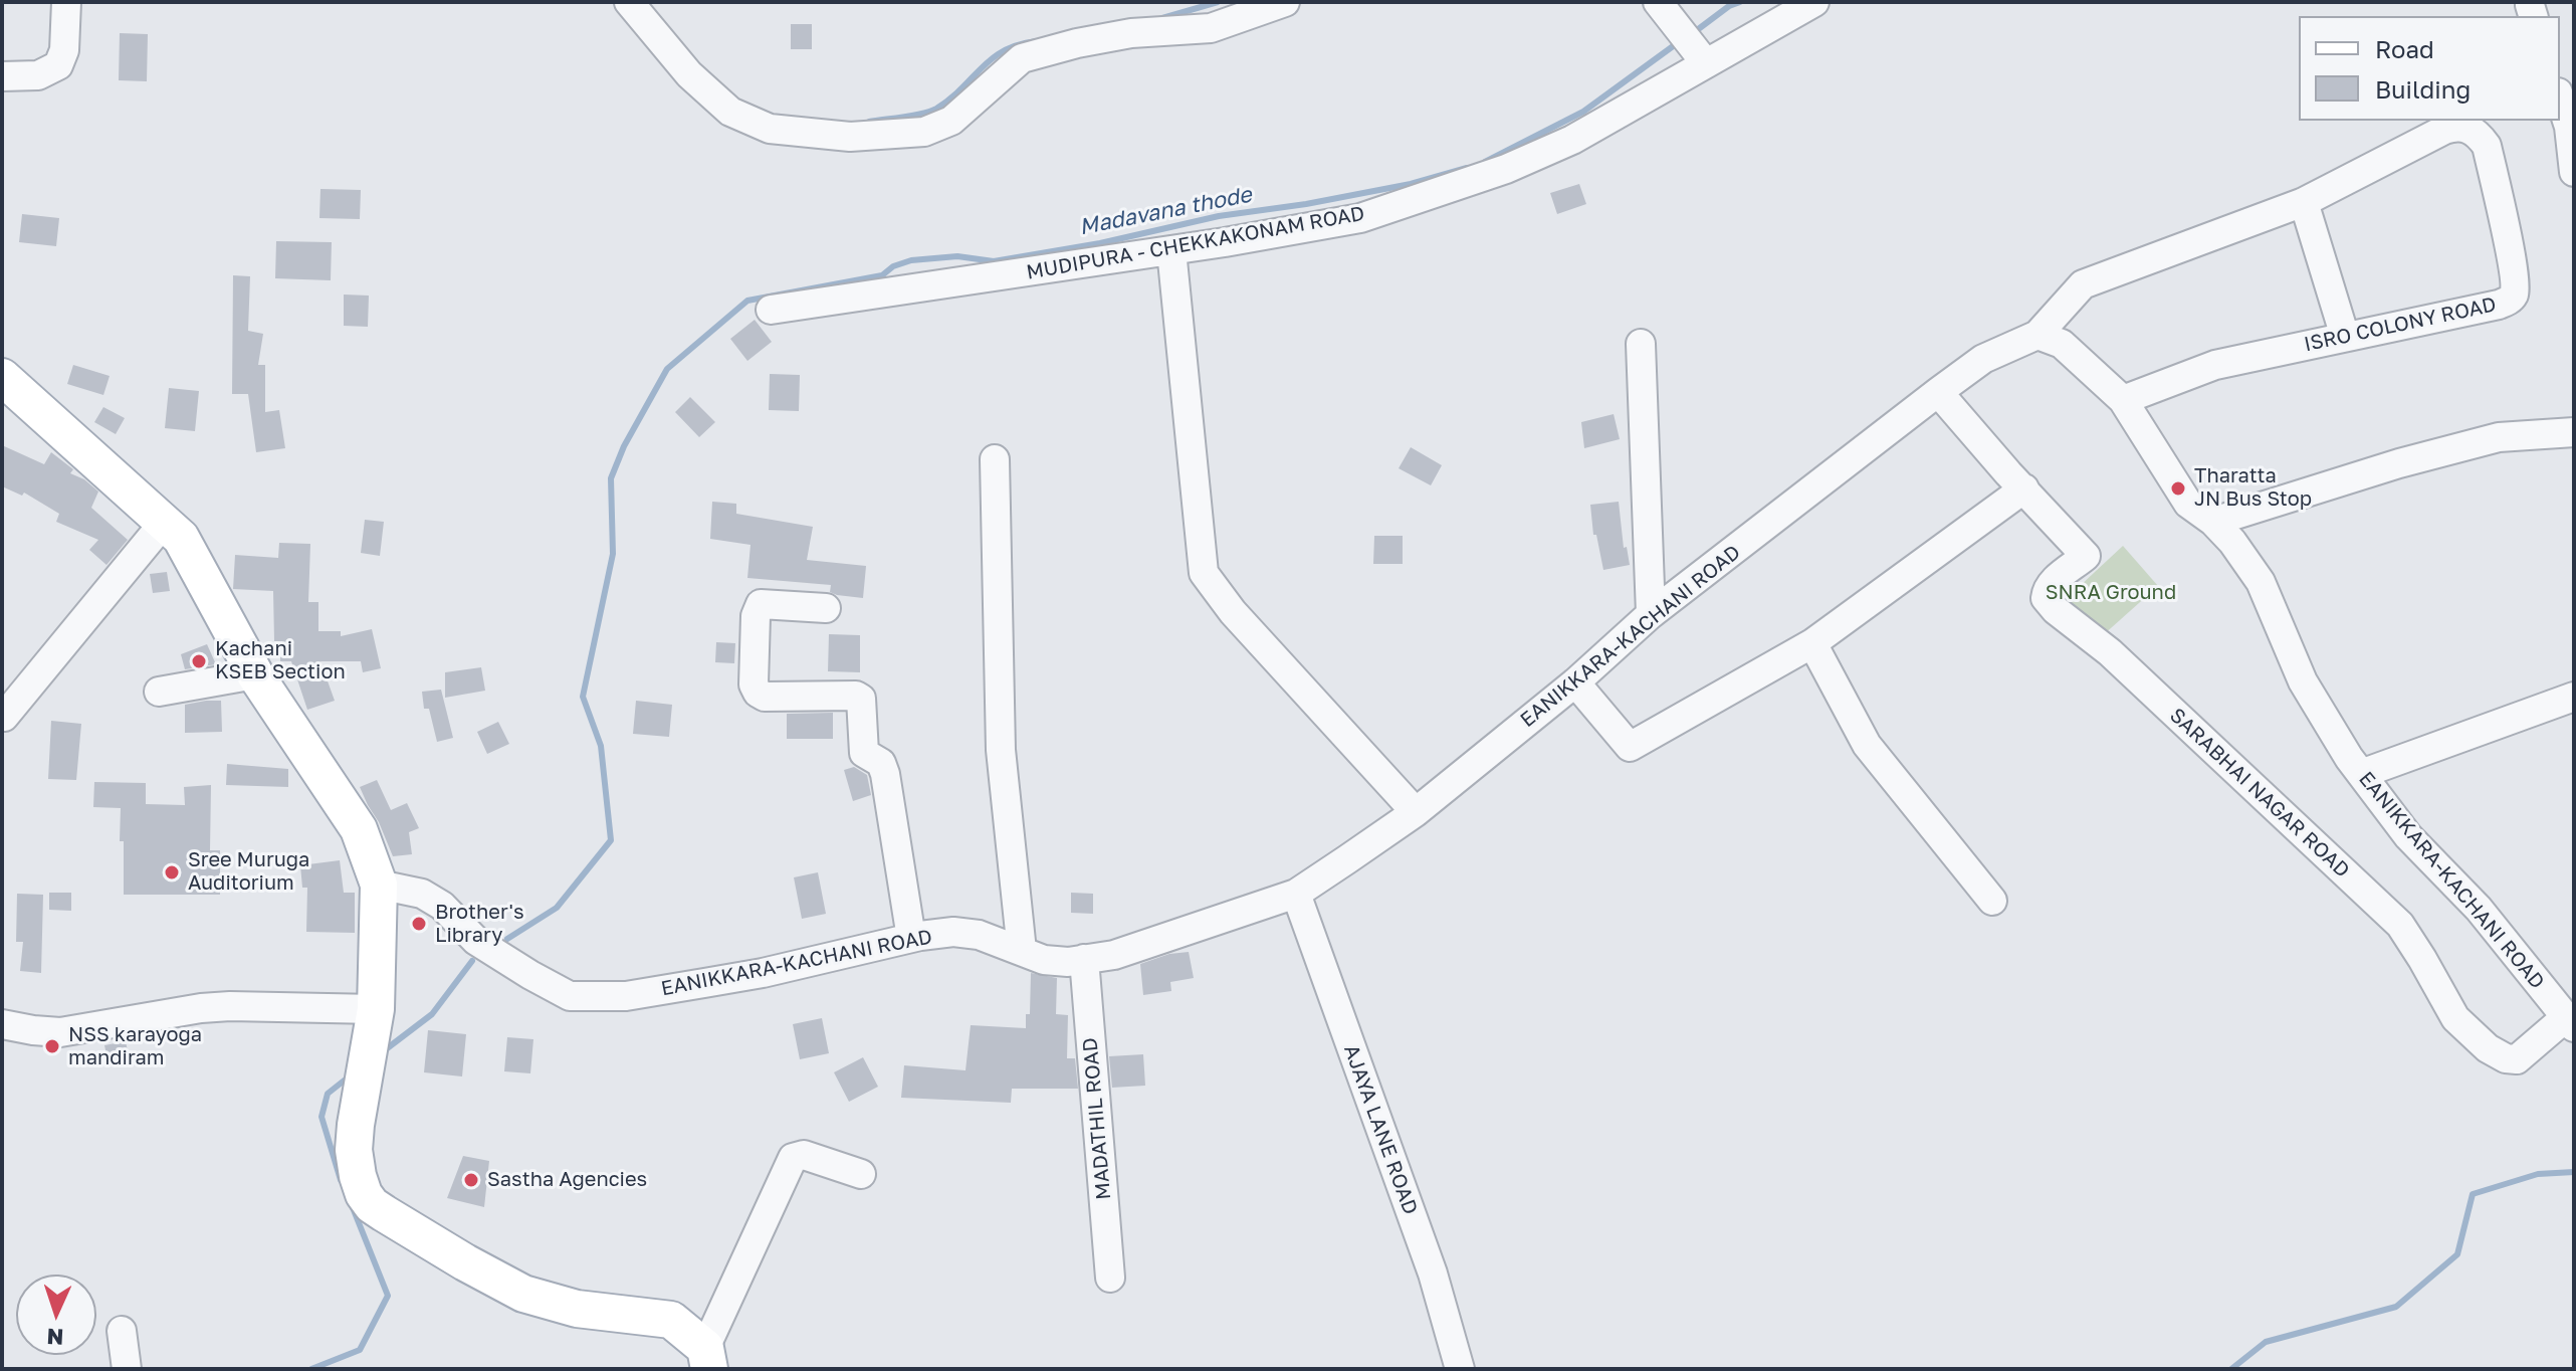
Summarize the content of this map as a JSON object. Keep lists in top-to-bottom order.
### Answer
{
  "streets": {
    "street": [
      "MUDIPURA - CHEKKAKONAM ROAD",
      "ISRO COLONY ROAD",
      "EANIKKARA-KACHANI ROAD",
      "SARABHAI NAGAR ROAD",
      "MADATHIL ROAD",
      "AJAYA LANE ROAD"
    ]
  },
  "crossings": [
    ["ISRO COLONY ROAD", "EANIKKARA-KACHANI ROAD"],
    ["EANIKKARA-KACHANI ROAD", "SARABHAI NAGAR ROAD"],
    ["EANIKKARA-KACHANI ROAD", "MADATHIL ROAD"],
    ["EANIKKARA-KACHANI ROAD", "AJAYA LANE ROAD"]
  ],
  "water": ["Madavana thode"],
  "parks": ["SNRA Ground"],
  "places": [
    "Tharatta JN Bus Stop",
    "Kachani KSEB Section",
    "Sree Muruga Auditorium",
    "Brother's Library",
    "NSS karayoga mandiram",
    "Sastha Agencies"
  ],
  "legend": ["Road", "Building"],
  "north": "bottom"
}
